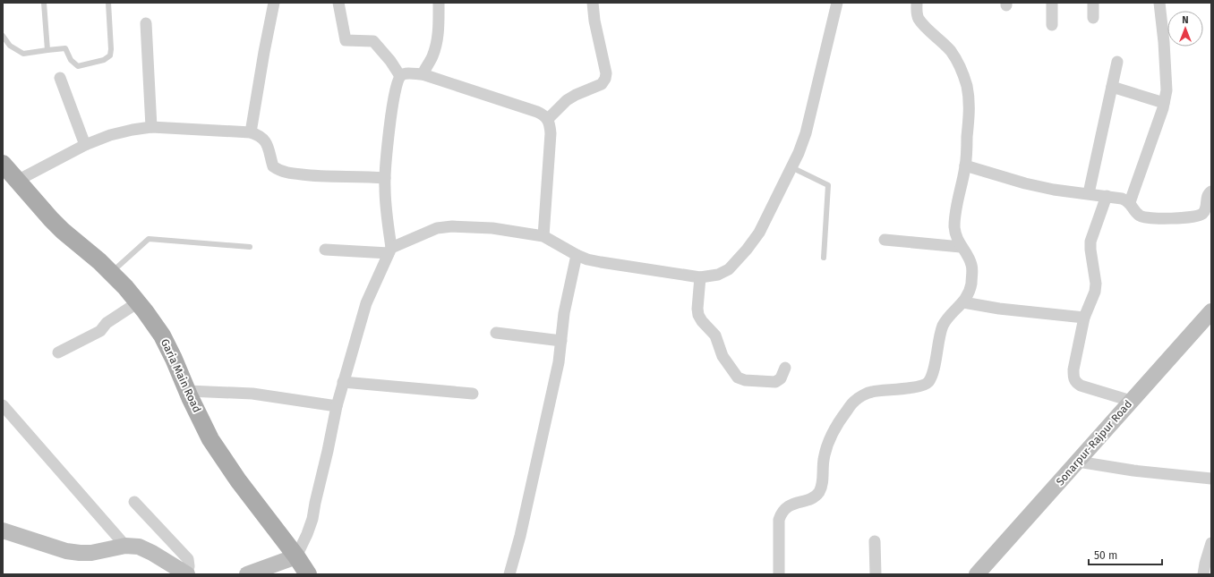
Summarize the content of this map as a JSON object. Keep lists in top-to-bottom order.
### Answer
{
  "streets": {
    "main road": ["Garia Main Road", "Sonarpur-Rajpur Road"]
  },
  "scale_bar": "50 m",
  "north": "top"
}
